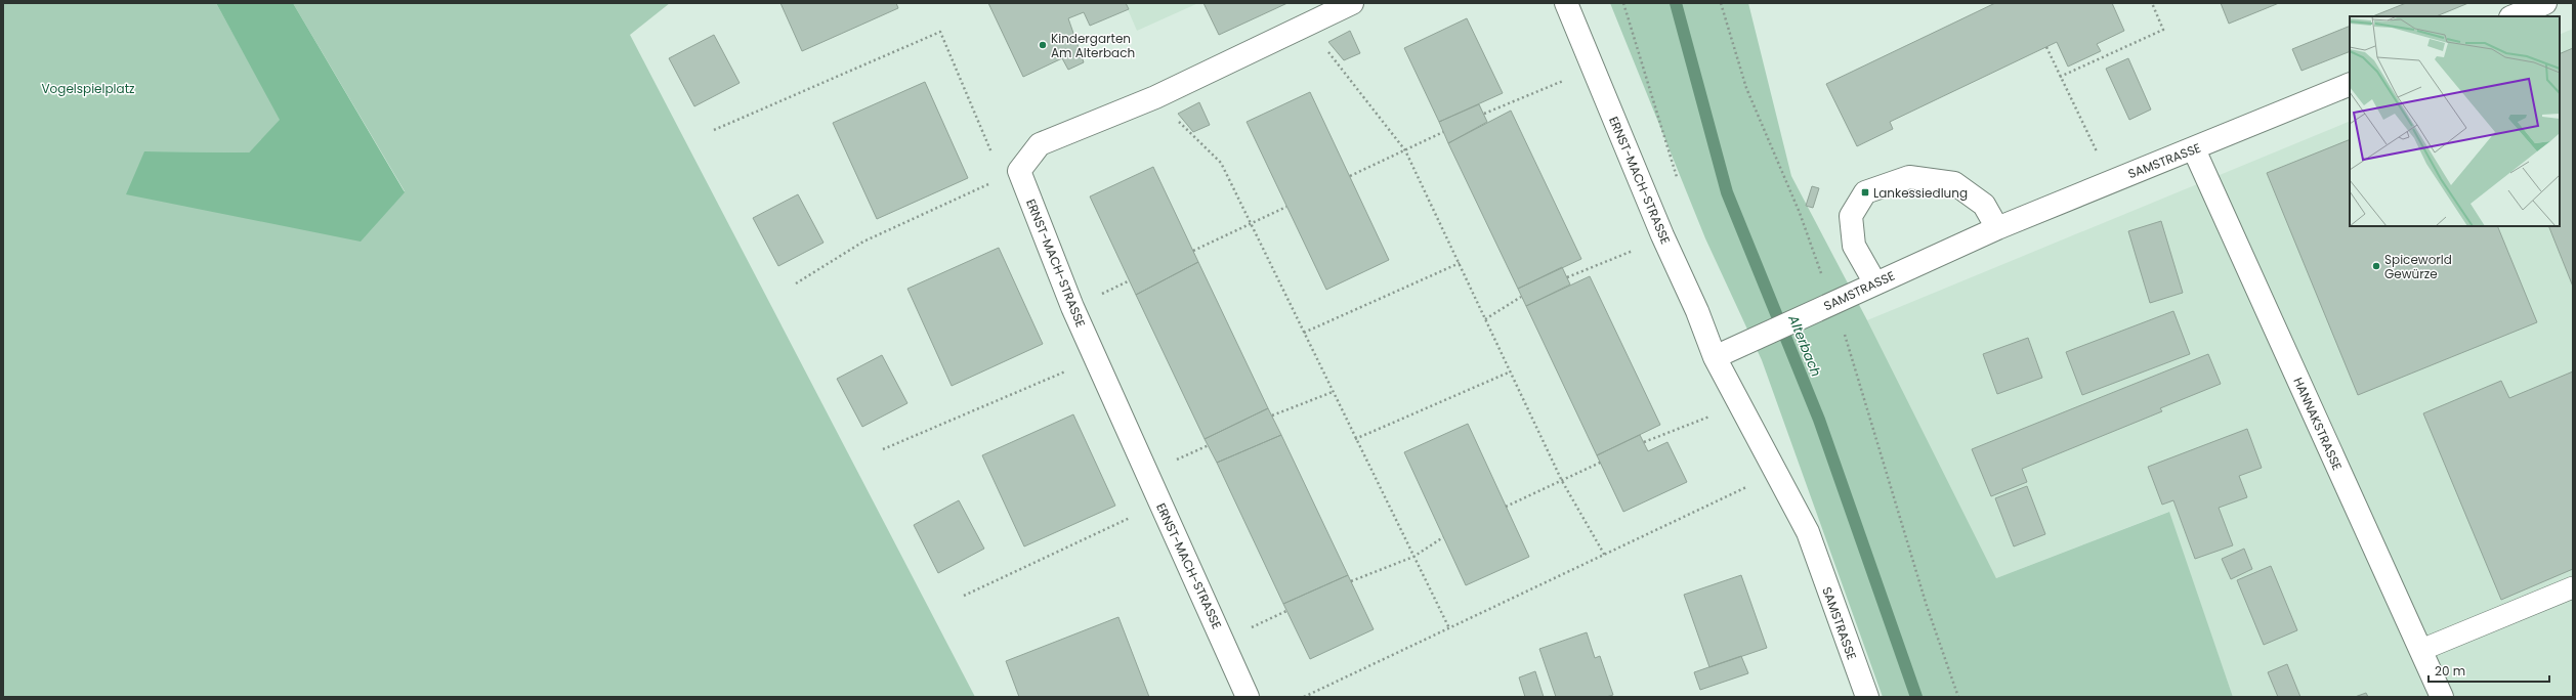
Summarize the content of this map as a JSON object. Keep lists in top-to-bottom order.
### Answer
{
  "streets": {
    "street": ["SAMSTRASSE", "ERNST-MACH-STRASSE", "HANNAKSTRASSE"]
  },
  "crossings": [
    ["SAMSTRASSE", "ERNST-MACH-STRASSE"],
    ["SAMSTRASSE", "HANNAKSTRASSE"]
  ],
  "water": ["Alterbach"],
  "parks": ["Vogelspielplatz"],
  "places": {
    "other": ["Kindergarten Am Alterbach", "Spiceworld Gewürze"],
    "transit": ["Lankessiedlung"]
  },
  "scale_bar": "20 m"
}
